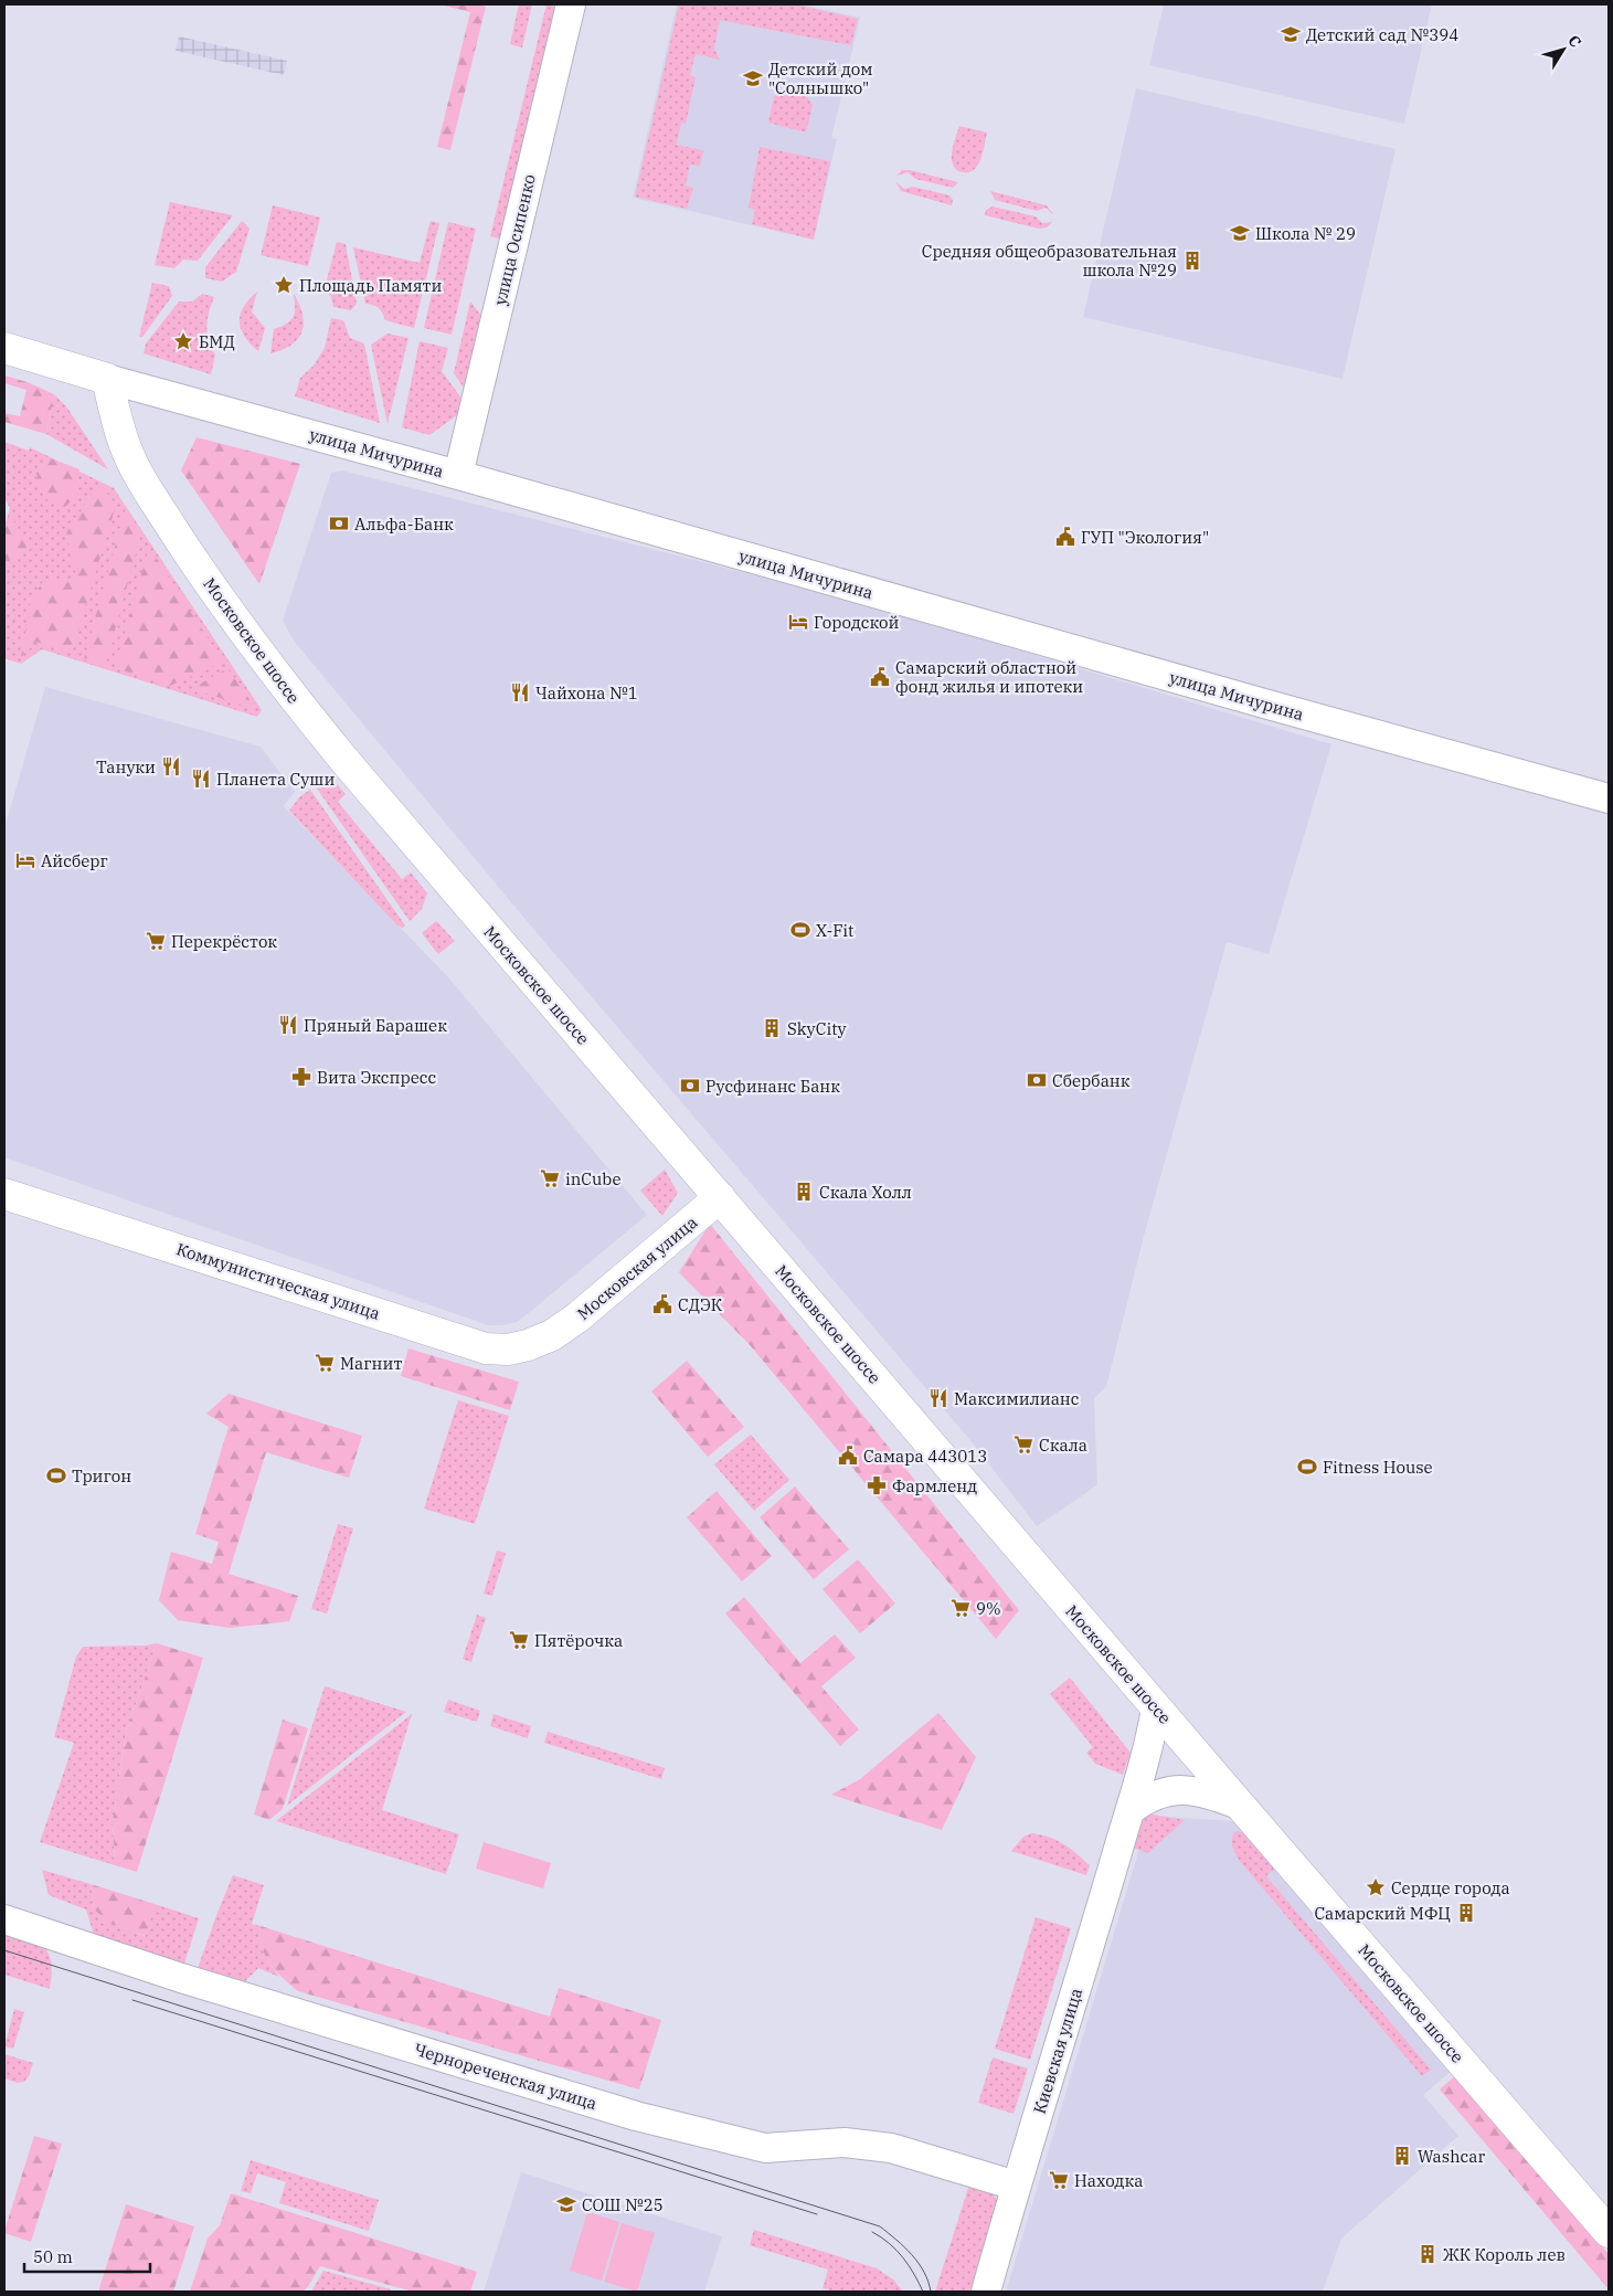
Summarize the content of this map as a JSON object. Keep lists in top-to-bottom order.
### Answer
{
  "streets": {
    "main road": [
      "улица Осипенко",
      "улица Мичурина",
      "Московское шоссе",
      "Московская улица",
      "Коммунистическая улица",
      "Киевская улица",
      "Чернореченская улица"
    ]
  },
  "crossings": [
    ["улица Осипенко", "улица Мичурина"],
    ["улица Мичурина", "Московское шоссе"],
    ["Московское шоссе", "Московская улица"],
    ["Московское шоссе", "Киевская улица"],
    ["Московская улица", "Коммунистическая улица"],
    ["Киевская улица", "Чернореченская улица"]
  ],
  "places": {
    "school or university": [
      "Детский сад №394",
      "Детский дом \"Солнышко\"",
      "Школа № 29",
      "СОШ №25"
    ],
    "building": [
      "Средняя общеобразовательная школа №29",
      "SkyCity",
      "Скала Холл",
      "Самарский МФЦ",
      "Washcar",
      "ЖК Король лев"
    ],
    "place": ["Площадь Памяти", "БМД", "Сердце города"],
    "bank": ["Альфа-Банк", "Сбербанк", "Русфинанс Банк"],
    "public building": [
      "ГУП \"Экология\"",
      "Самарский областной фонд жилья и ипотеки",
      "СДЭК",
      "Самара 443013"
    ],
    "hotel": ["Городской", "Айсберг"],
    "restaurant": [
      "Чайхона №1",
      "Тануки",
      "Планета Суши",
      "Пряный Барашек",
      "Максимилианс"
    ],
    "sports": ["X-Fit", "Fitness House", "Тригон"],
    "supermarket": [
      "Перекрёсток",
      "inCube",
      "Магнит",
      "Скала",
      "9%",
      "Пятёрочка",
      "Находка"
    ],
    "pharmacy": ["Вита Экспресс", "Фармленд"]
  },
  "scale_bar": "50 m",
  "north": "top right"
}
